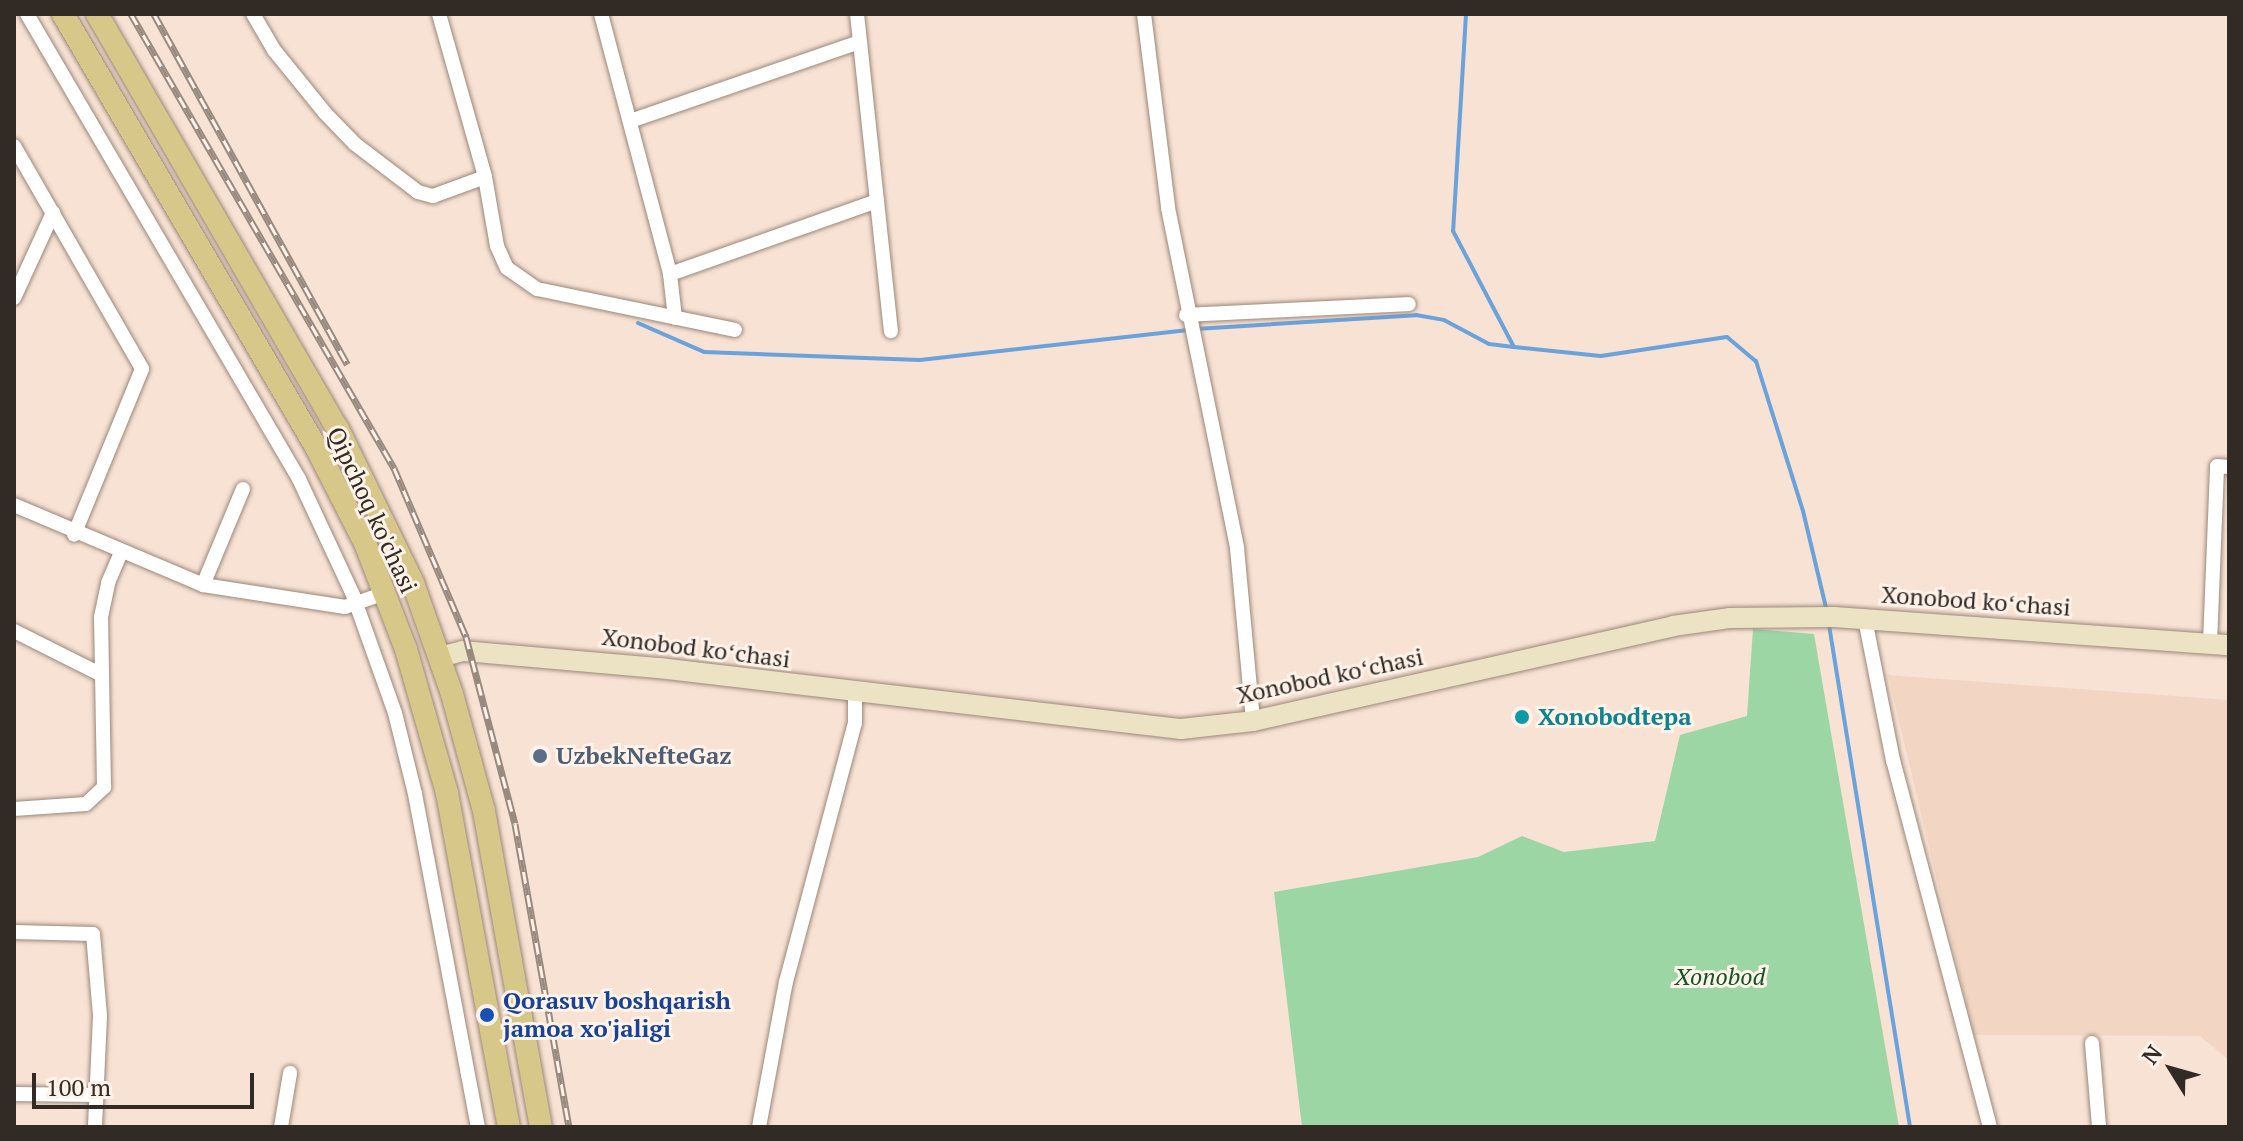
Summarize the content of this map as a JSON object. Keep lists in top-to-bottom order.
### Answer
{
  "streets": {
    "main road": ["Qipchoq ko'chasi", "Xonobod koʻchasi"]
  },
  "crossings": [
    ["Qipchoq ko'chasi", "Xonobod koʻchasi"]
  ],
  "parks": ["Xonobod"],
  "places": ["Xonobodtepa", "UzbekNefteGaz", "Qorasuv boshqarish jamoa xo'jaligi"],
  "scale_bar": "100 m",
  "north": "top left"
}
